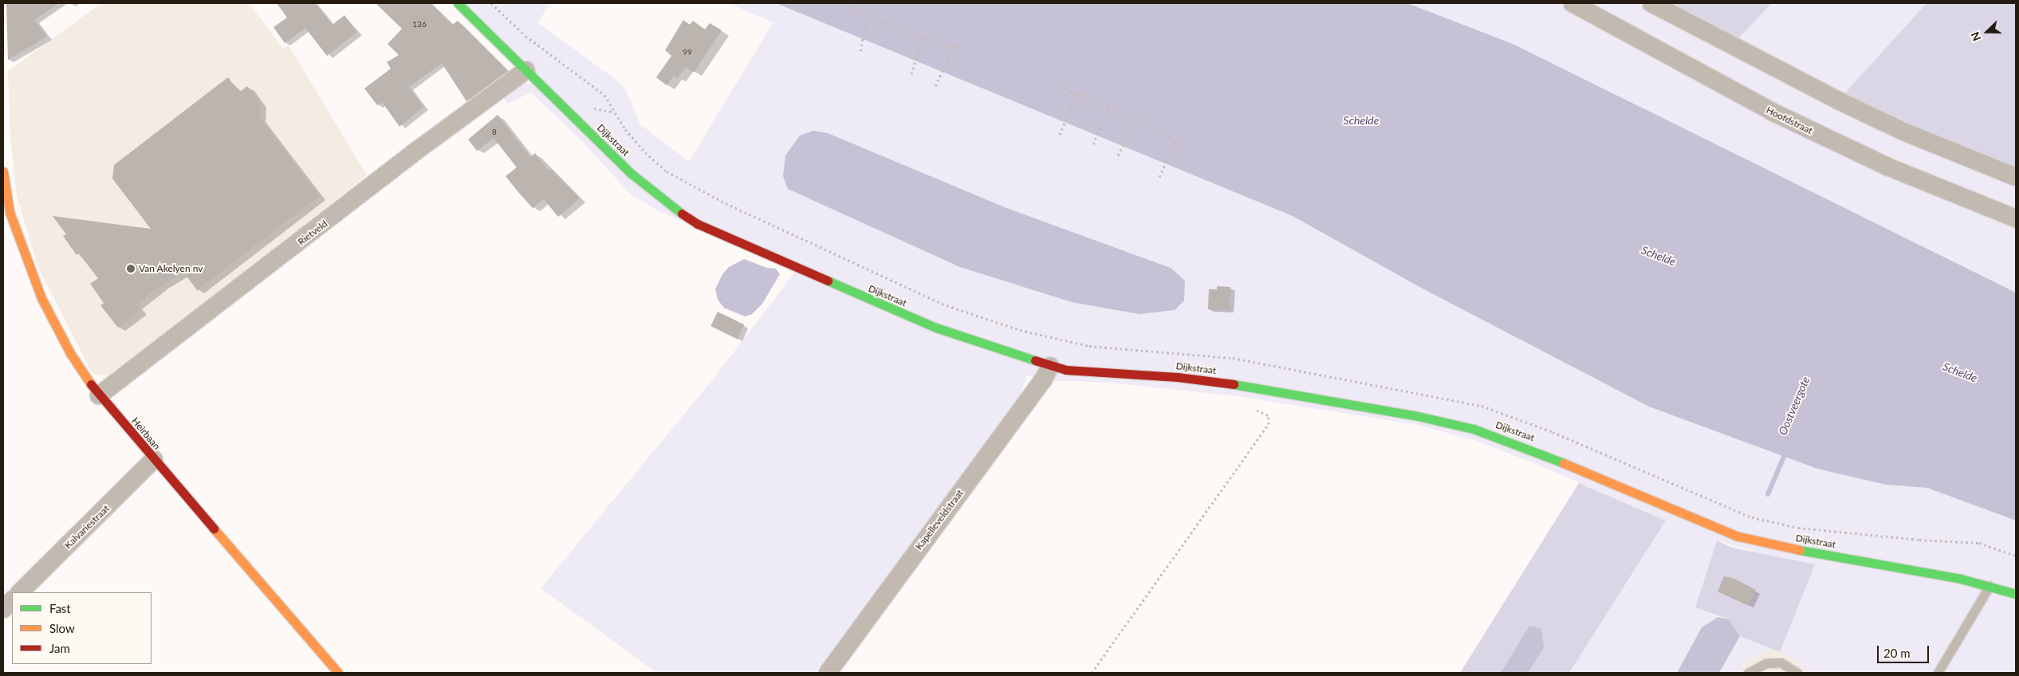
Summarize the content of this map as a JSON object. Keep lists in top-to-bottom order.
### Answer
{
  "streets": {
    "street": [
      "Hoofdstraat",
      "Dijkstraat",
      "Rietveld",
      "Heirbaan",
      "Kapelleveldstraat",
      "Kalvariestraat"
    ]
  },
  "crossings": [
    ["Dijkstraat", "Rietveld"],
    ["Dijkstraat", "Kapelleveldstraat"],
    ["Rietveld", "Heirbaan"],
    ["Heirbaan", "Kalvariestraat"]
  ],
  "water": ["Schelde", "Oostveergote"],
  "places": ["Van Akelyen nv"],
  "house_numbers": ["136", "99", "8"],
  "legend": ["Fast", "Slow", "Jam"],
  "scale_bar": "20 m",
  "north": "left"
}
